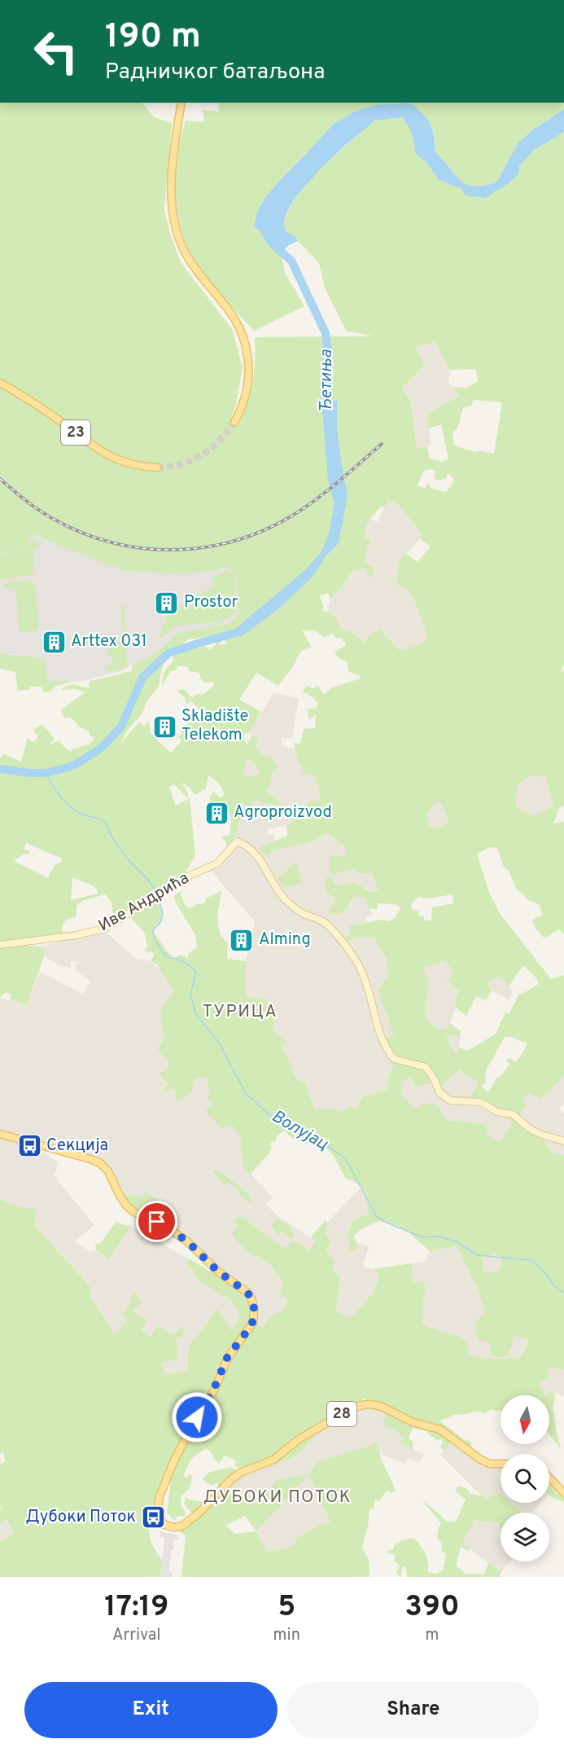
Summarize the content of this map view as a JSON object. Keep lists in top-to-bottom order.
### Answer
{
  "streets": {
    "main road": ["23", "28"],
    "street": ["Иве Андрића"]
  },
  "districts": ["ТУРИЦА", "ДУБОКИ ПОТОК"],
  "water": ["Ђетиња", "Волујац"],
  "places": {
    "building": [
      "Prostor",
      "Arttex 031",
      "Skladište Telekom",
      "Agroproizvod",
      "Alming"
    ],
    "bus stop": ["Секција", "Дубоки Поток"]
  },
  "north": "bottom",
  "page": {
    "turn": ["190 m", "Радничког батаљона"],
    "eta": [
      "17:19",
      "Arrival",
      "5",
      "min",
      "390",
      "m"
    ],
    "buttons": ["Exit", "Share"]
  }
}
